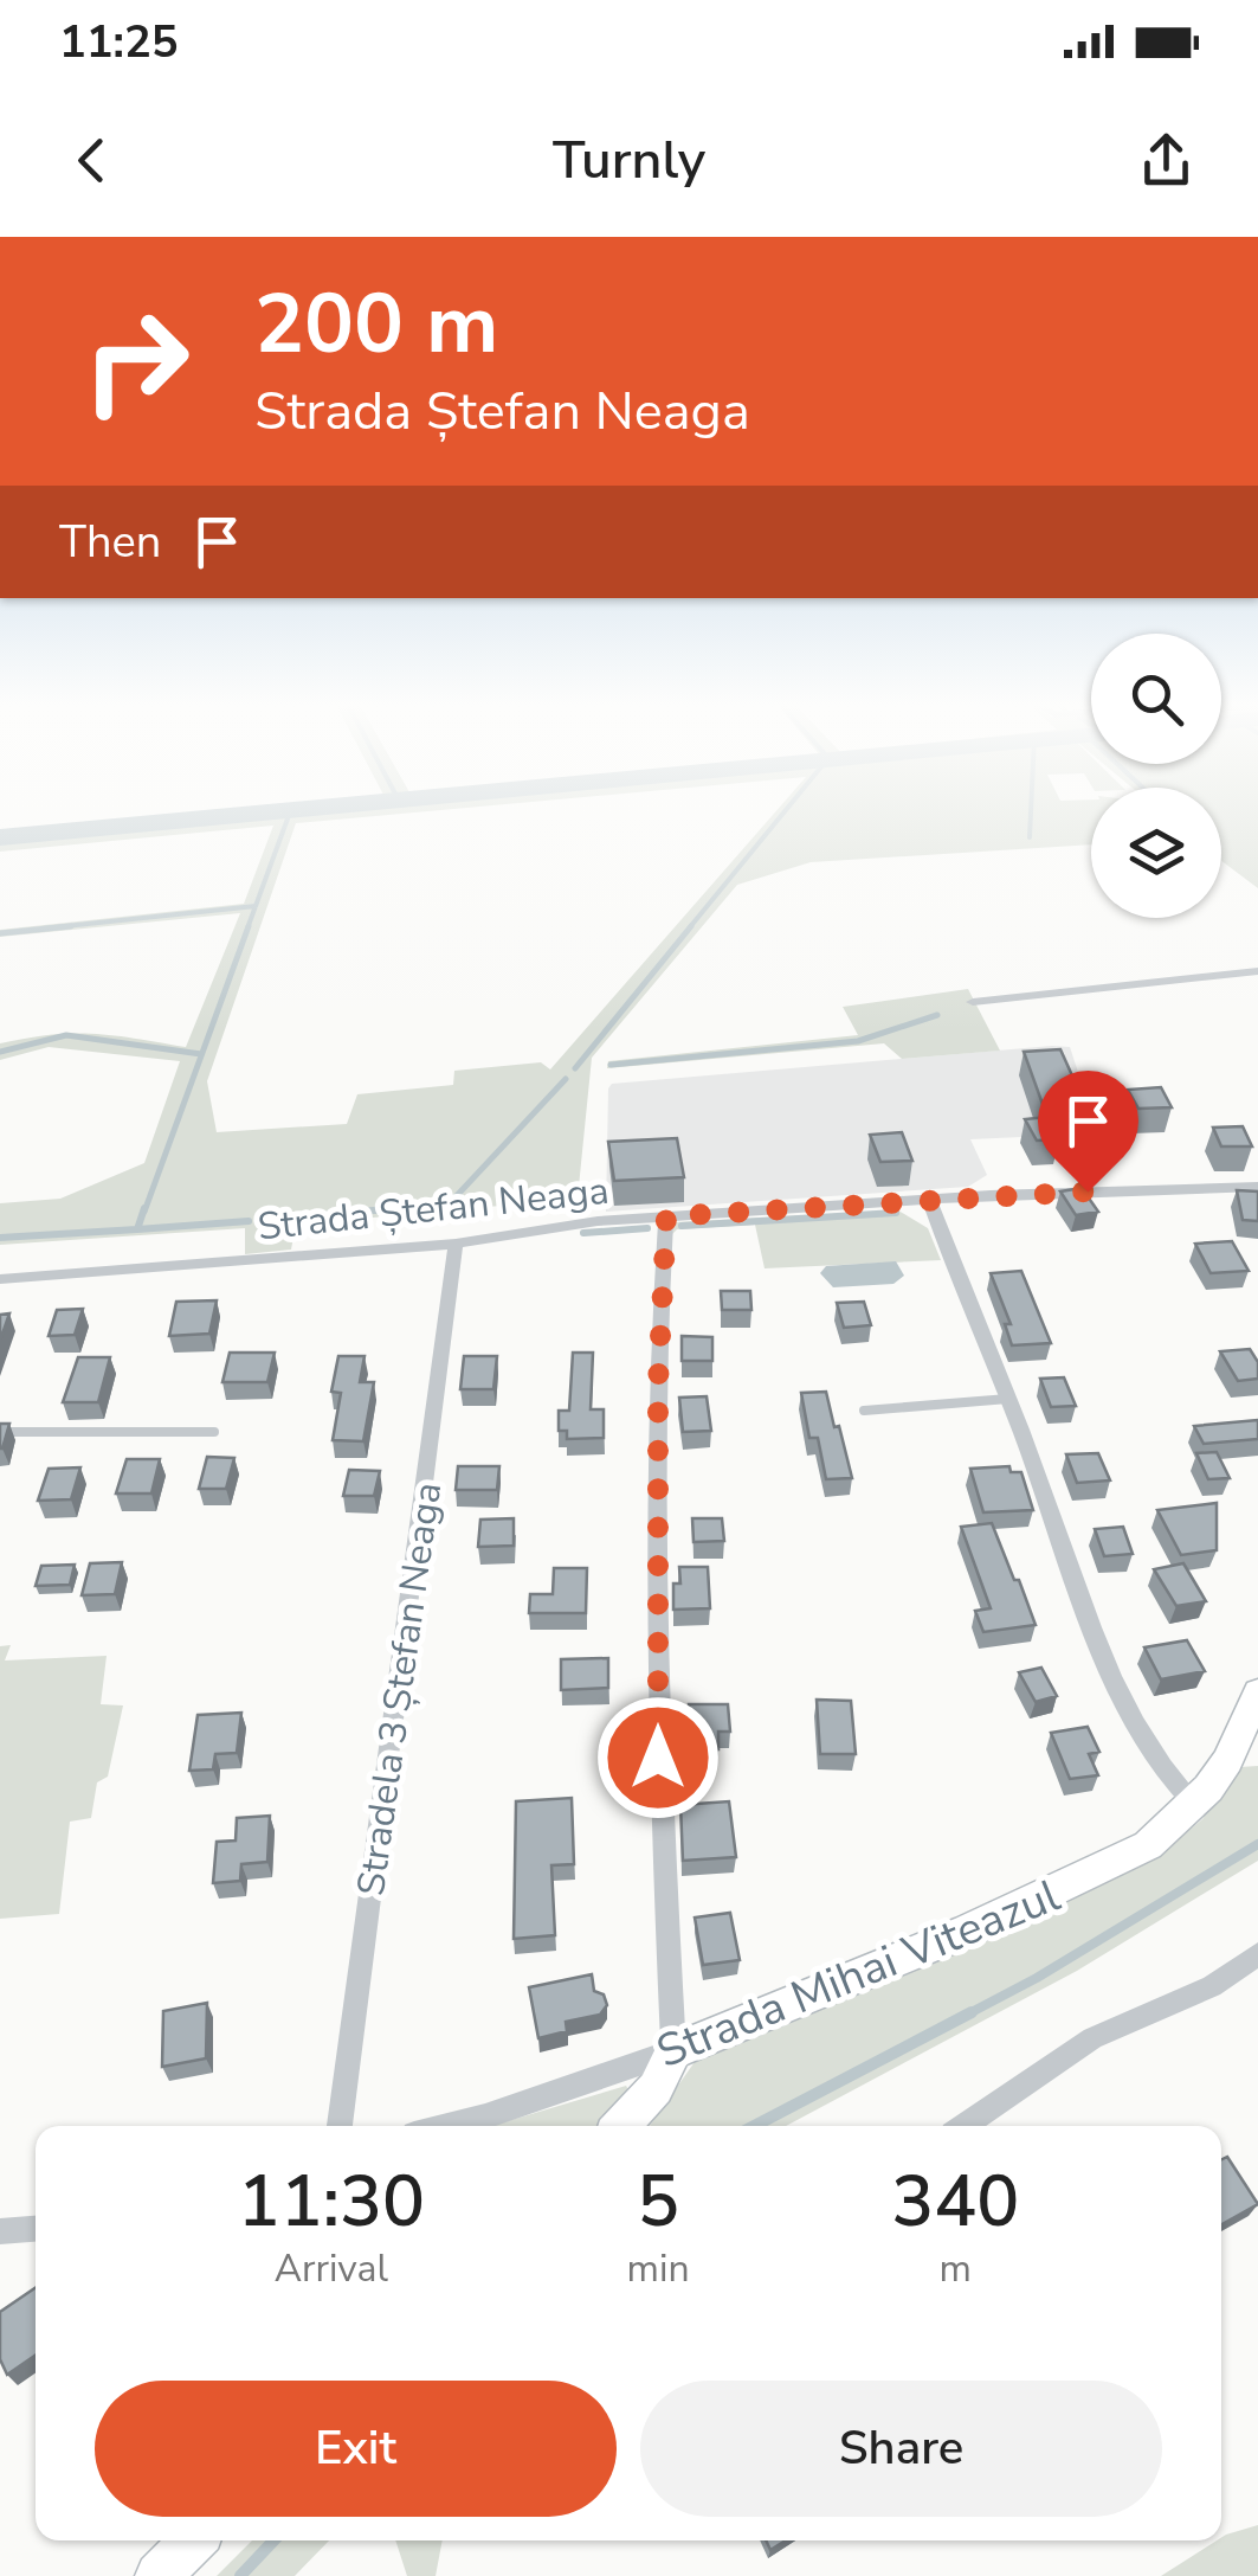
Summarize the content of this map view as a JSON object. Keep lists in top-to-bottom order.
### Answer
{
  "streets": {
    "street": ["Strada Ștefan Neaga", "Stradela 3 Ștefan Neaga", "Strada Mihai Viteazul"]
  },
  "crossings": [
    ["Strada Ștefan Neaga", "Stradela 3 Ștefan Neaga"]
  ],
  "page": {
    "status": "11:25",
    "header": "Turnly",
    "turn": ["200 m", "Strada Ștefan Neaga"],
    "then": "Then",
    "eta": [
      "11:30",
      "Arrival",
      "5",
      "min",
      "340",
      "m"
    ],
    "buttons": ["Exit", "Share"]
  }
}
